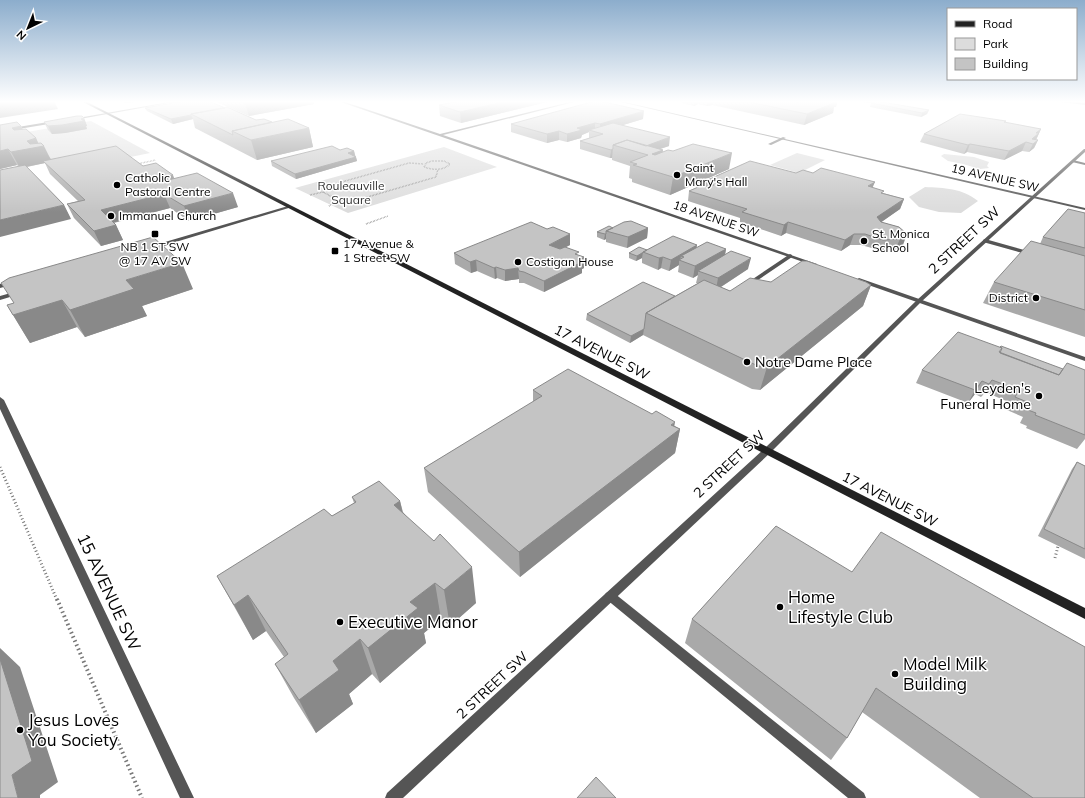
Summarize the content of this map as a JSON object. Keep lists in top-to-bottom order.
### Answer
{
  "streets": {
    "main road": ["17 AVENUE SW"],
    "street": [
      "19 AVENUE SW",
      "18 AVENUE SW",
      "2 STREET SW",
      "15 AVENUE SW"
    ]
  },
  "crossings": [
    ["19 AVENUE SW", "2 STREET SW"],
    ["2 STREET SW", "17 AVENUE SW"]
  ],
  "parks": ["Rouleauville Square"],
  "places": {
    "other": [
      "Saint Mary's Hall",
      "Catholic Pastoral Centre",
      "Immanuel Church",
      "St. Monica School",
      "Costigan House",
      "District",
      "Notre Dame Place",
      "Leyden's Funeral Home",
      "Home Lifestyle Club",
      "Executive Manor",
      "Model Milk Building",
      "Jesus Loves You Society"
    ],
    "transit": ["NB 1 ST SW @ 17 AV SW", "17 Avenue & 1 Street SW"]
  },
  "legend": ["Road", "Park", "Building"],
  "north": "bottom left"
}
